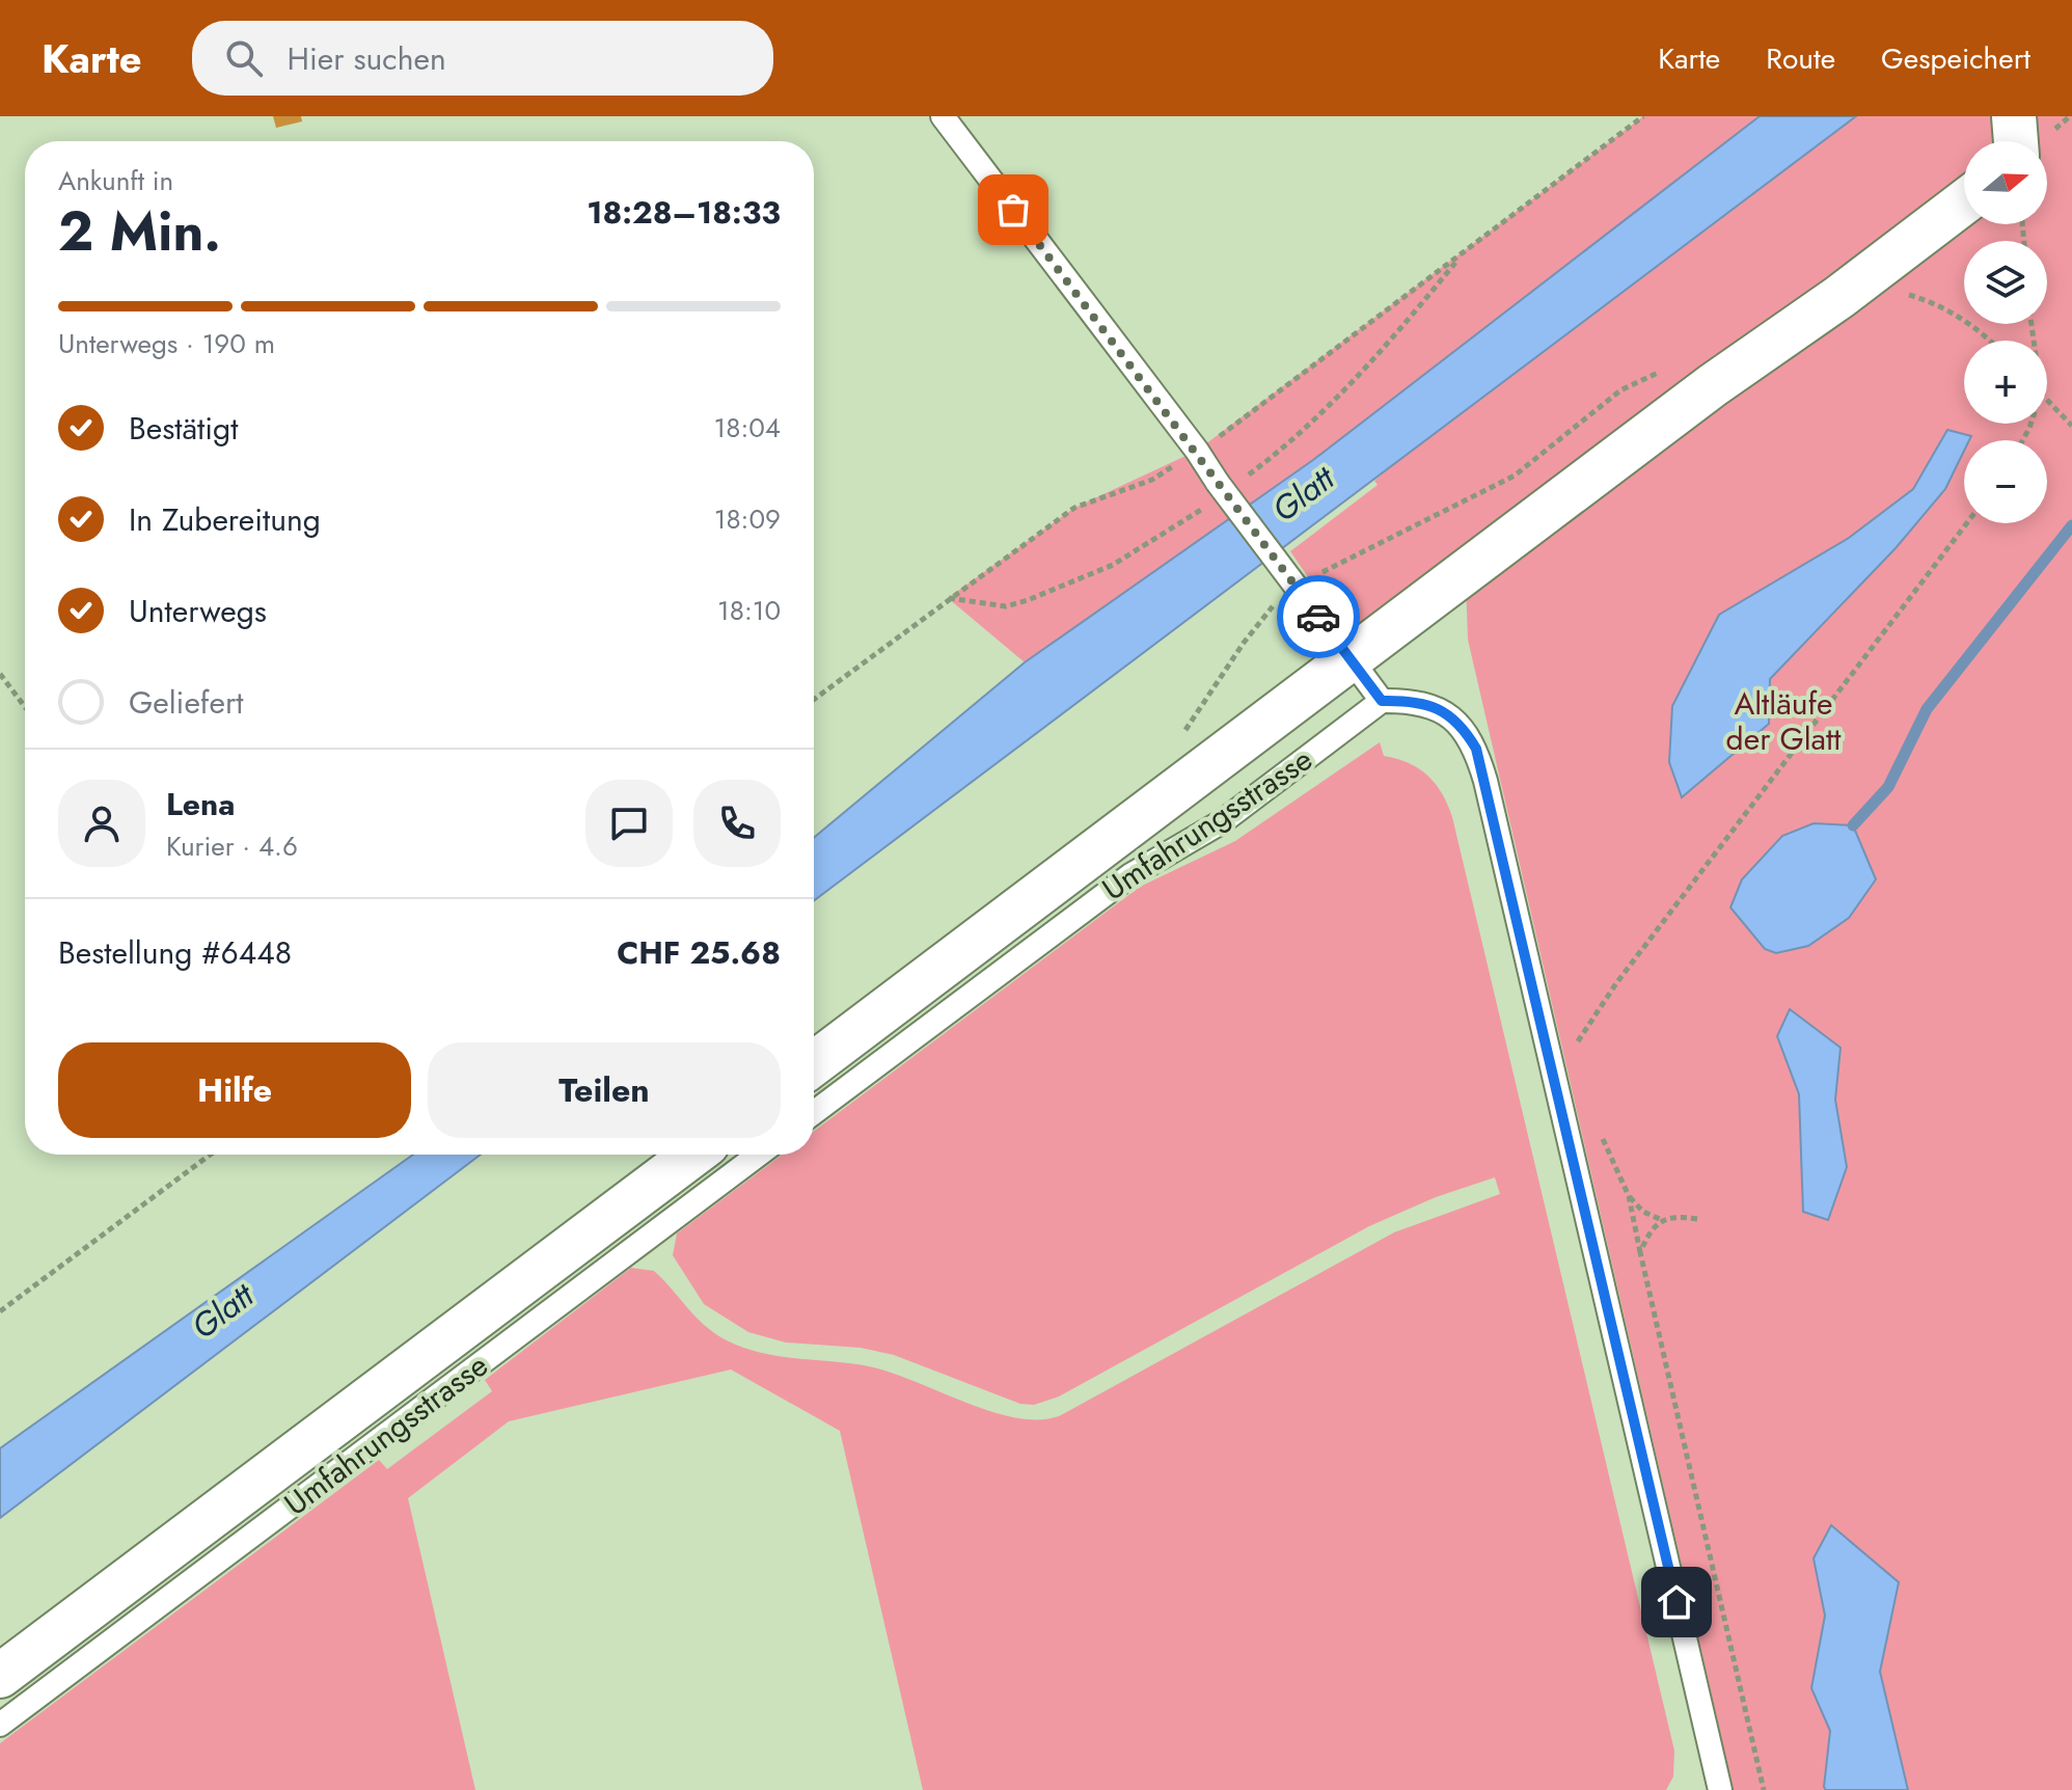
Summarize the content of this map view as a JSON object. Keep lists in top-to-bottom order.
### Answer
{
  "streets": {
    "lane": ["Umfahrungsstrasse"]
  },
  "water": ["Glatt"],
  "parks": ["Altläufe der Glatt"],
  "north": "right",
  "page": {
    "header": "Karte",
    "search": "Hier suchen",
    "nav": ["Karte", "Route", "Gespeichert"],
    "map_buttons": ["+", "−"],
    "heading": ["2 Min.", "Ankunft in", "18:28–18:33"],
    "panel": [
      "Lena",
      "Kurier · 4.6",
      "Bestellung #6448",
      "CHF 25.68"
    ],
    "bar": "Unterwegs · 190 m",
    "list": [
      ["Bestätigt", "18:04"],
      ["In Zubereitung", "18:09"],
      ["Unterwegs", "18:10"],
      "Geliefert"
    ],
    "buttons": ["Hilfe", "Teilen"]
  }
}
